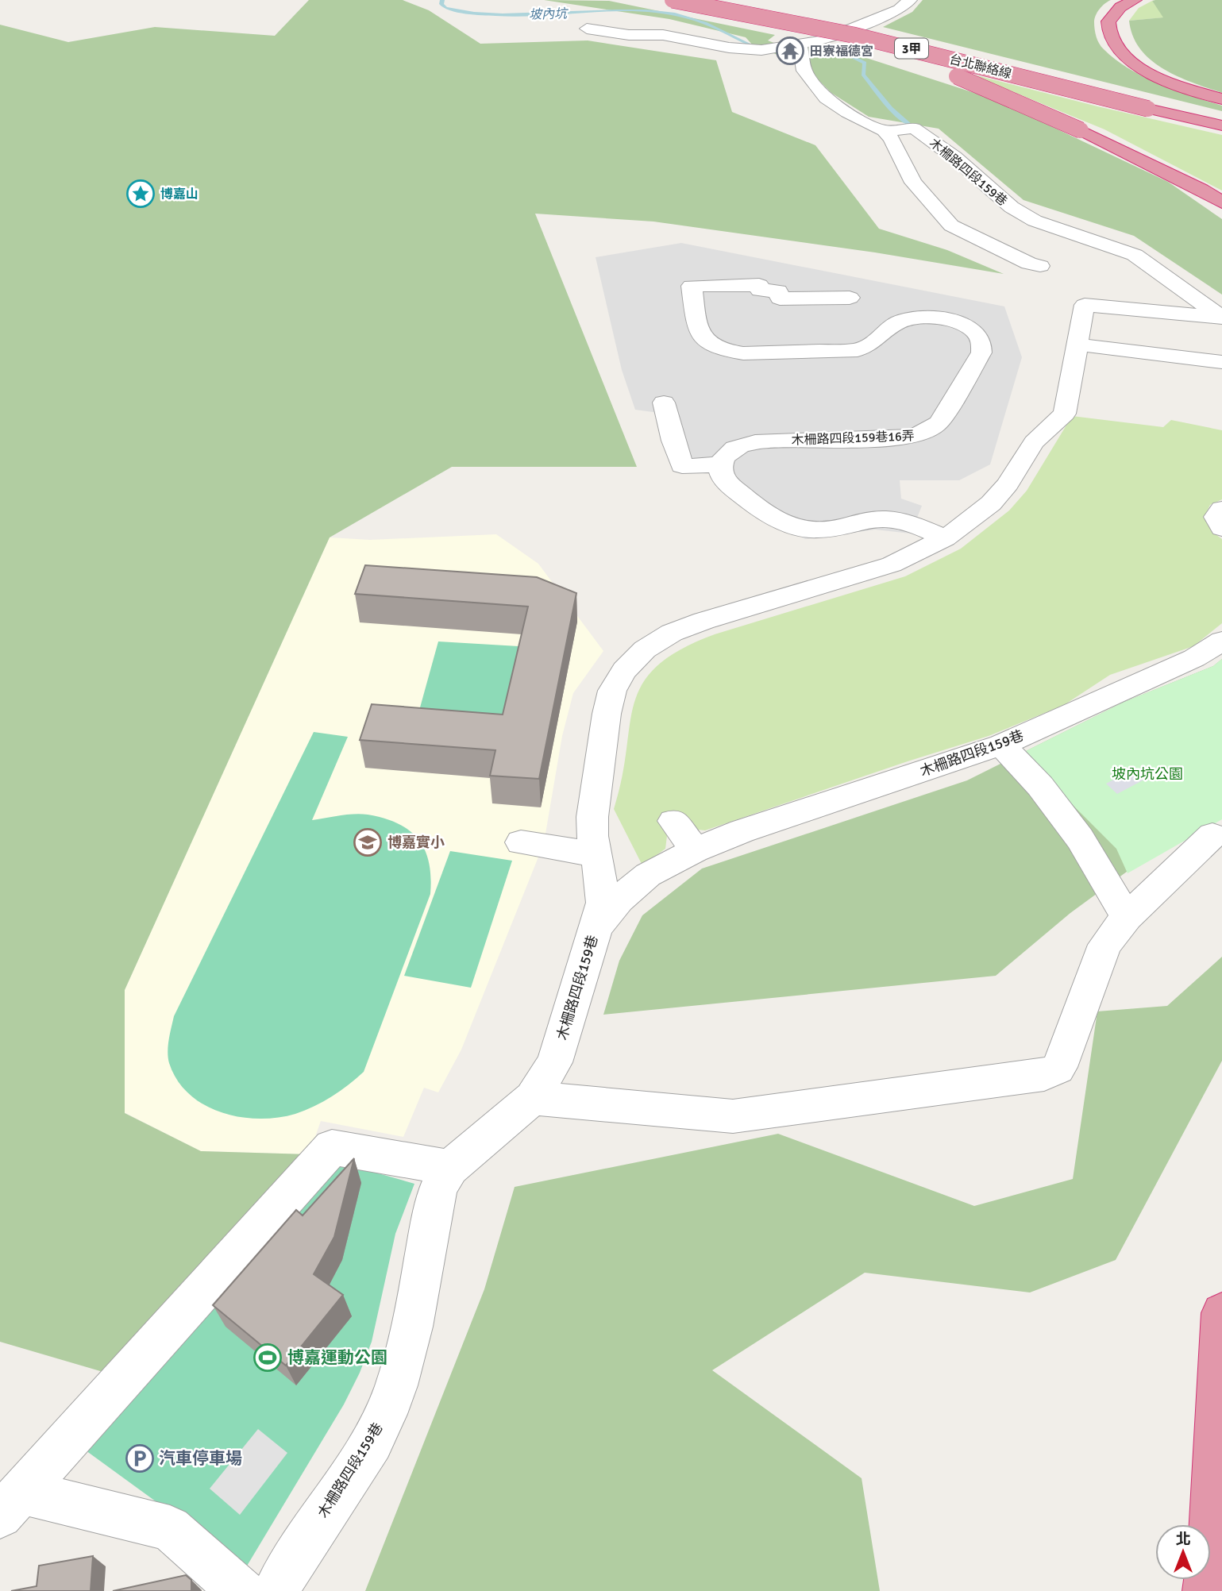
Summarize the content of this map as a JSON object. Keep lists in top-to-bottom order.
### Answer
{
  "streets": {
    "highway": ["3甲", "台北聯絡線"],
    "street": ["木柵路四段159巷", "木柵路四段159巷16弄"]
  },
  "water": ["坡內坑"],
  "parks": ["坡內坑公園"],
  "places": {
    "temple": ["田寮福德宮"],
    "place": ["博嘉山"],
    "school or university": ["博嘉實小"],
    "sports": ["博嘉運動公園"],
    "parking": ["汽車停車場"]
  },
  "north": "top"
}
